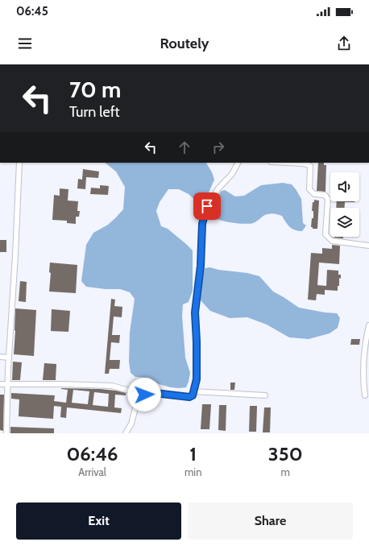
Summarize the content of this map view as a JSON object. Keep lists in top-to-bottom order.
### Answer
{
  "page": {
    "status": "06:45",
    "header": "Routely",
    "turn": ["70 m", "Turn left"],
    "eta": [
      "06:46",
      "Arrival",
      "1",
      "min",
      "350",
      "m"
    ],
    "buttons": ["Exit", "Share"]
  }
}
